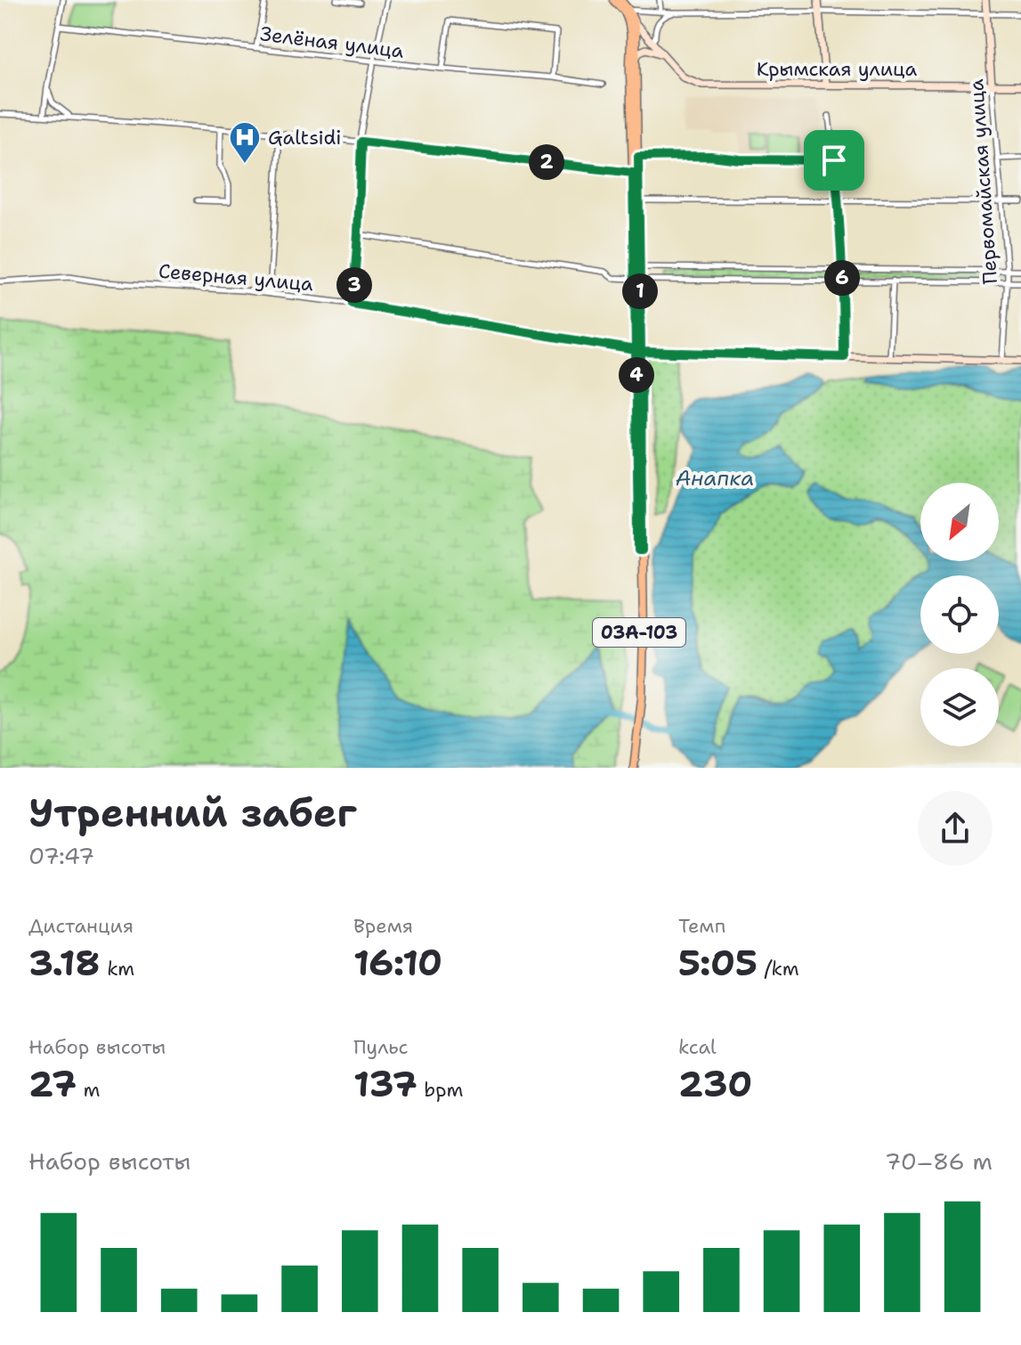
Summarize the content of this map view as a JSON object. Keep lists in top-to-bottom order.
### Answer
{
  "streets": {
    "main road": ["03А-103"],
    "street": [
      "Зелёная улица",
      "Крымская улица",
      "Первомайская улица",
      "Северная улица"
    ]
  },
  "crossings": [
    ["Крымская улица", "Первомайская улица"],
    ["Крымская улица", "03А-103"],
    ["Первомайская улица", "Северная улица"],
    ["Северная улица", "03А-103"]
  ],
  "water": ["Анапка"],
  "places": {
    "hospital": ["Galtsidi"]
  },
  "north": "bottom left",
  "page": {
    "pins": [
      "2",
      "6",
      "3",
      "1",
      "4"
    ],
    "heading": ["Утренний забег", "07:47"],
    "stats": [
      ["Дистанция", "3.18 km"],
      ["Время", "16:10"],
      ["Темп", "5:05 /km"],
      ["Набор высоты", "27 m"],
      ["Пульс", "137 bpm"],
      ["kcal", "230"]
    ],
    "chart": ["Набор высоты", "70–86 m"]
  }
}
